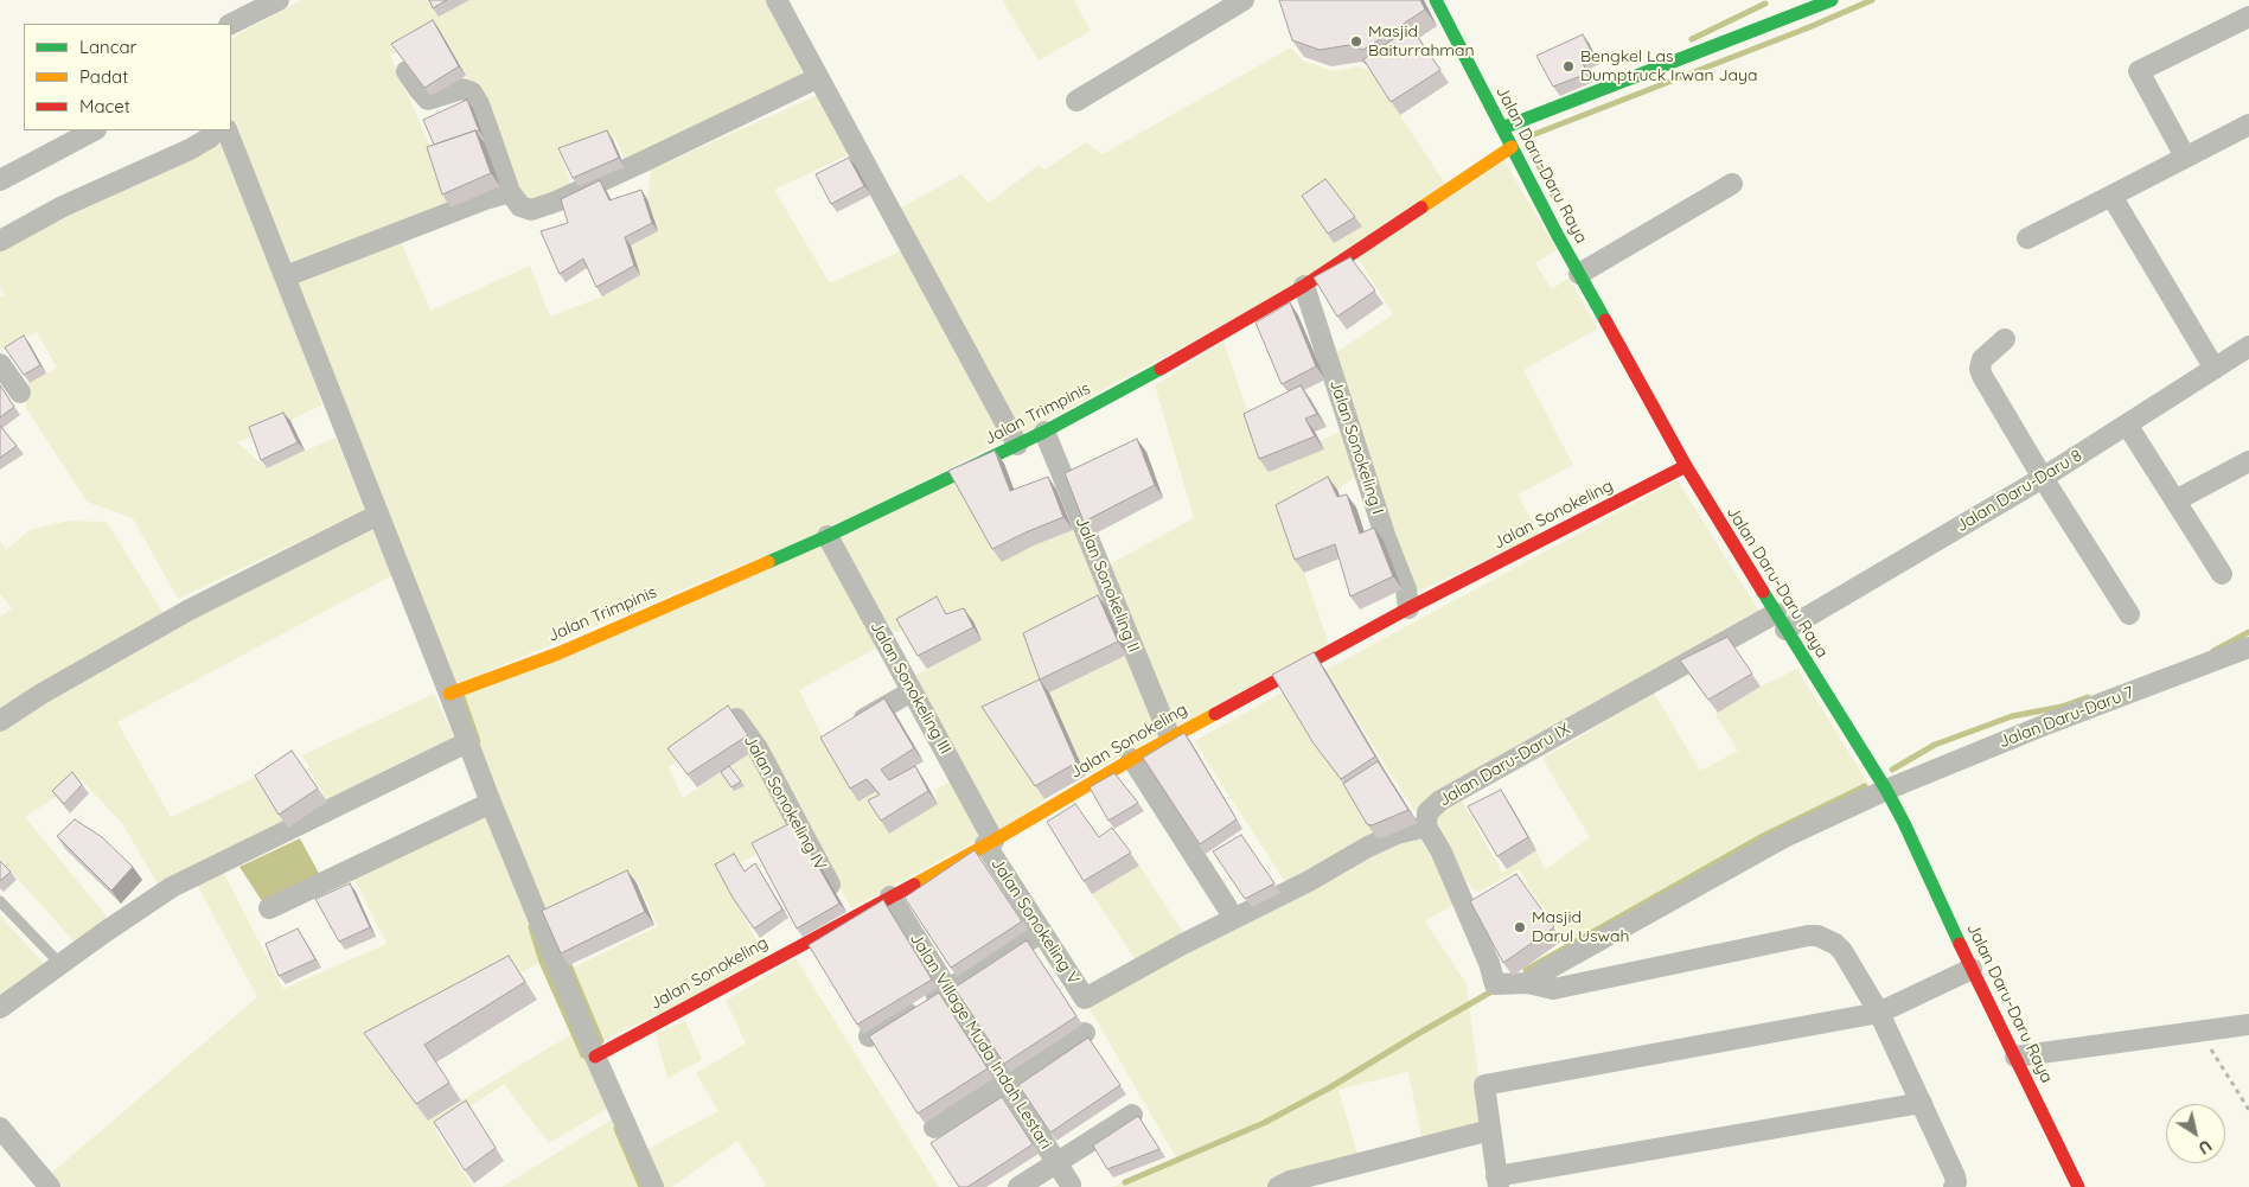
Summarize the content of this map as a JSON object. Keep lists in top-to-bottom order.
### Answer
{
  "streets": {
    "street": [
      "Jalan Daru-Daru Raya",
      "Jalan Trimpinis",
      "Jalan Sonokeling I",
      "Jalan Daru-Daru 8",
      "Jalan Sonokeling",
      "Jalan Sonokeling II",
      "Jalan Sonokeling III",
      "Jalan Daru-Daru 7",
      "Jalan Daru-Daru IX",
      "Jalan Sonokeling IV",
      "Jalan Sonokeling V",
      "Jalan Village Muda Indah Lestari"
    ]
  },
  "crossings": [
    ["Jalan Daru-Daru Raya", "Jalan Trimpinis"],
    ["Jalan Daru-Daru Raya", "Jalan Daru-Daru 8"],
    ["Jalan Daru-Daru Raya", "Jalan Sonokeling"],
    ["Jalan Daru-Daru Raya", "Jalan Daru-Daru 7"],
    ["Jalan Daru-Daru Raya", "Jalan Daru-Daru IX"],
    ["Jalan Trimpinis", "Jalan Sonokeling I"],
    ["Jalan Trimpinis", "Jalan Sonokeling II"],
    ["Jalan Trimpinis", "Jalan Sonokeling III"],
    ["Jalan Sonokeling I", "Jalan Sonokeling"],
    ["Jalan Daru-Daru 8", "Jalan Daru-Daru IX"],
    ["Jalan Sonokeling", "Jalan Sonokeling II"],
    ["Jalan Sonokeling", "Jalan Sonokeling III"],
    ["Jalan Sonokeling", "Jalan Sonokeling IV"],
    ["Jalan Sonokeling", "Jalan Sonokeling V"],
    ["Jalan Sonokeling", "Jalan Village Muda Indah Lestari"],
    ["Jalan Sonokeling III", "Jalan Sonokeling V"],
    ["Jalan Daru-Daru IX", "Jalan Sonokeling V"]
  ],
  "places": ["Masjid Baiturrahman", "Bengkel Las Dumptruck Irwan Jaya", "Masjid Darul Uswah"],
  "legend": ["Lancar", "Padat", "Macet"],
  "north": "bottom right"
}
